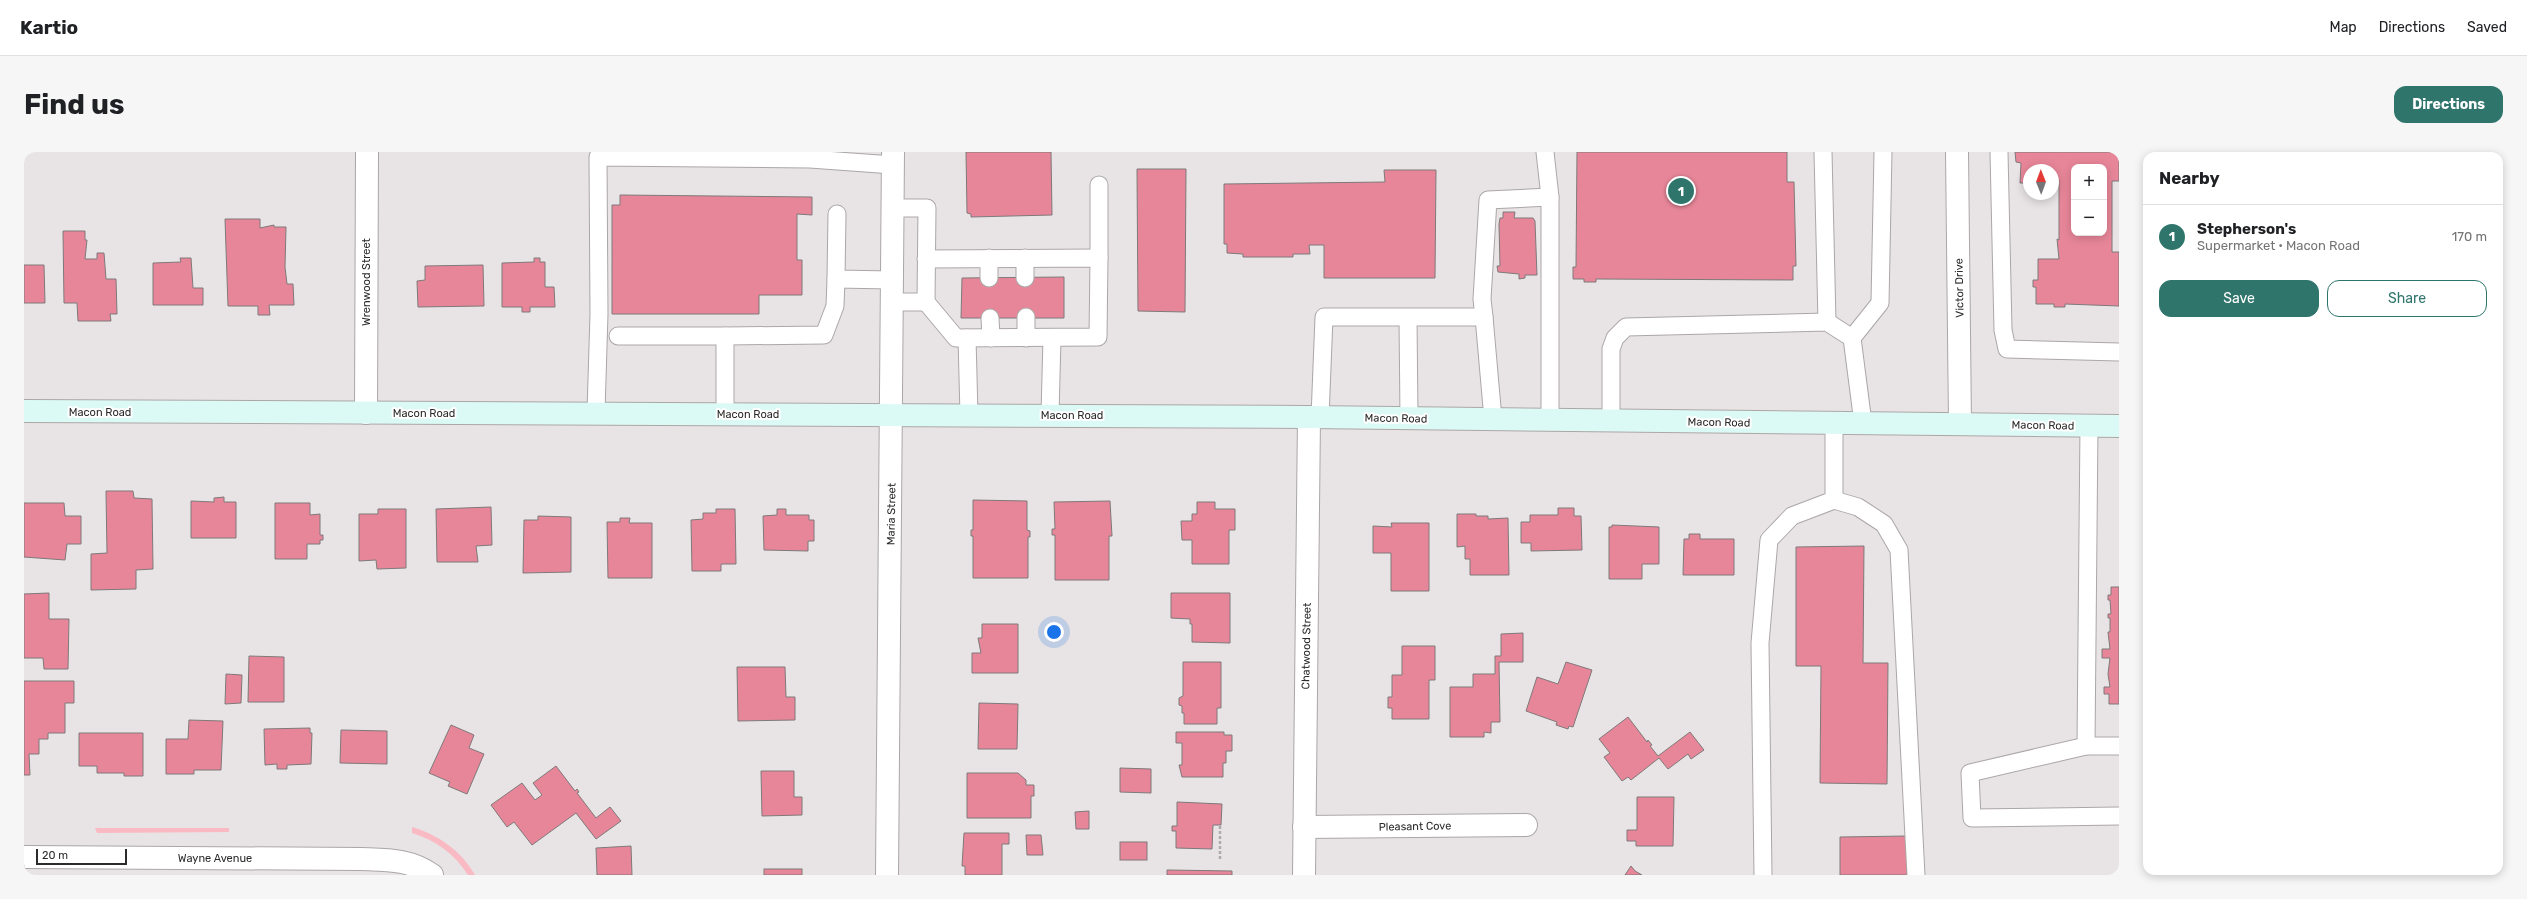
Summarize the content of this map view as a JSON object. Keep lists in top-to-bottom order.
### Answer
{
  "streets": {
    "main road": ["Macon Road"],
    "street": [
      "Wrenwood Street",
      "Victor Drive",
      "Maria Street",
      "Chatwood Street",
      "Pleasant Cove",
      "Wayne Avenue"
    ]
  },
  "crossings": [
    ["Wrenwood Street", "Macon Road"],
    ["Victor Drive", "Macon Road"],
    ["Macon Road", "Maria Street"],
    ["Macon Road", "Chatwood Street"],
    ["Chatwood Street", "Pleasant Cove"]
  ],
  "scale_bar": "20 m",
  "north": "top",
  "page": {
    "header": "Kartio",
    "nav": ["Map", "Directions", "Saved"],
    "buttons": [
      "Directions",
      ["Save", "Share"]
    ],
    "title": "Find us",
    "heading": "Nearby",
    "map_buttons": ["+", "−"],
    "pins": "1",
    "list": [
      {
        "mark": "1",
        "name": "Stepherson's",
        "note": "Supermarket · Macon Road",
        "value": "170 m"
      }
    ],
    "scale": "20 m"
  }
}
